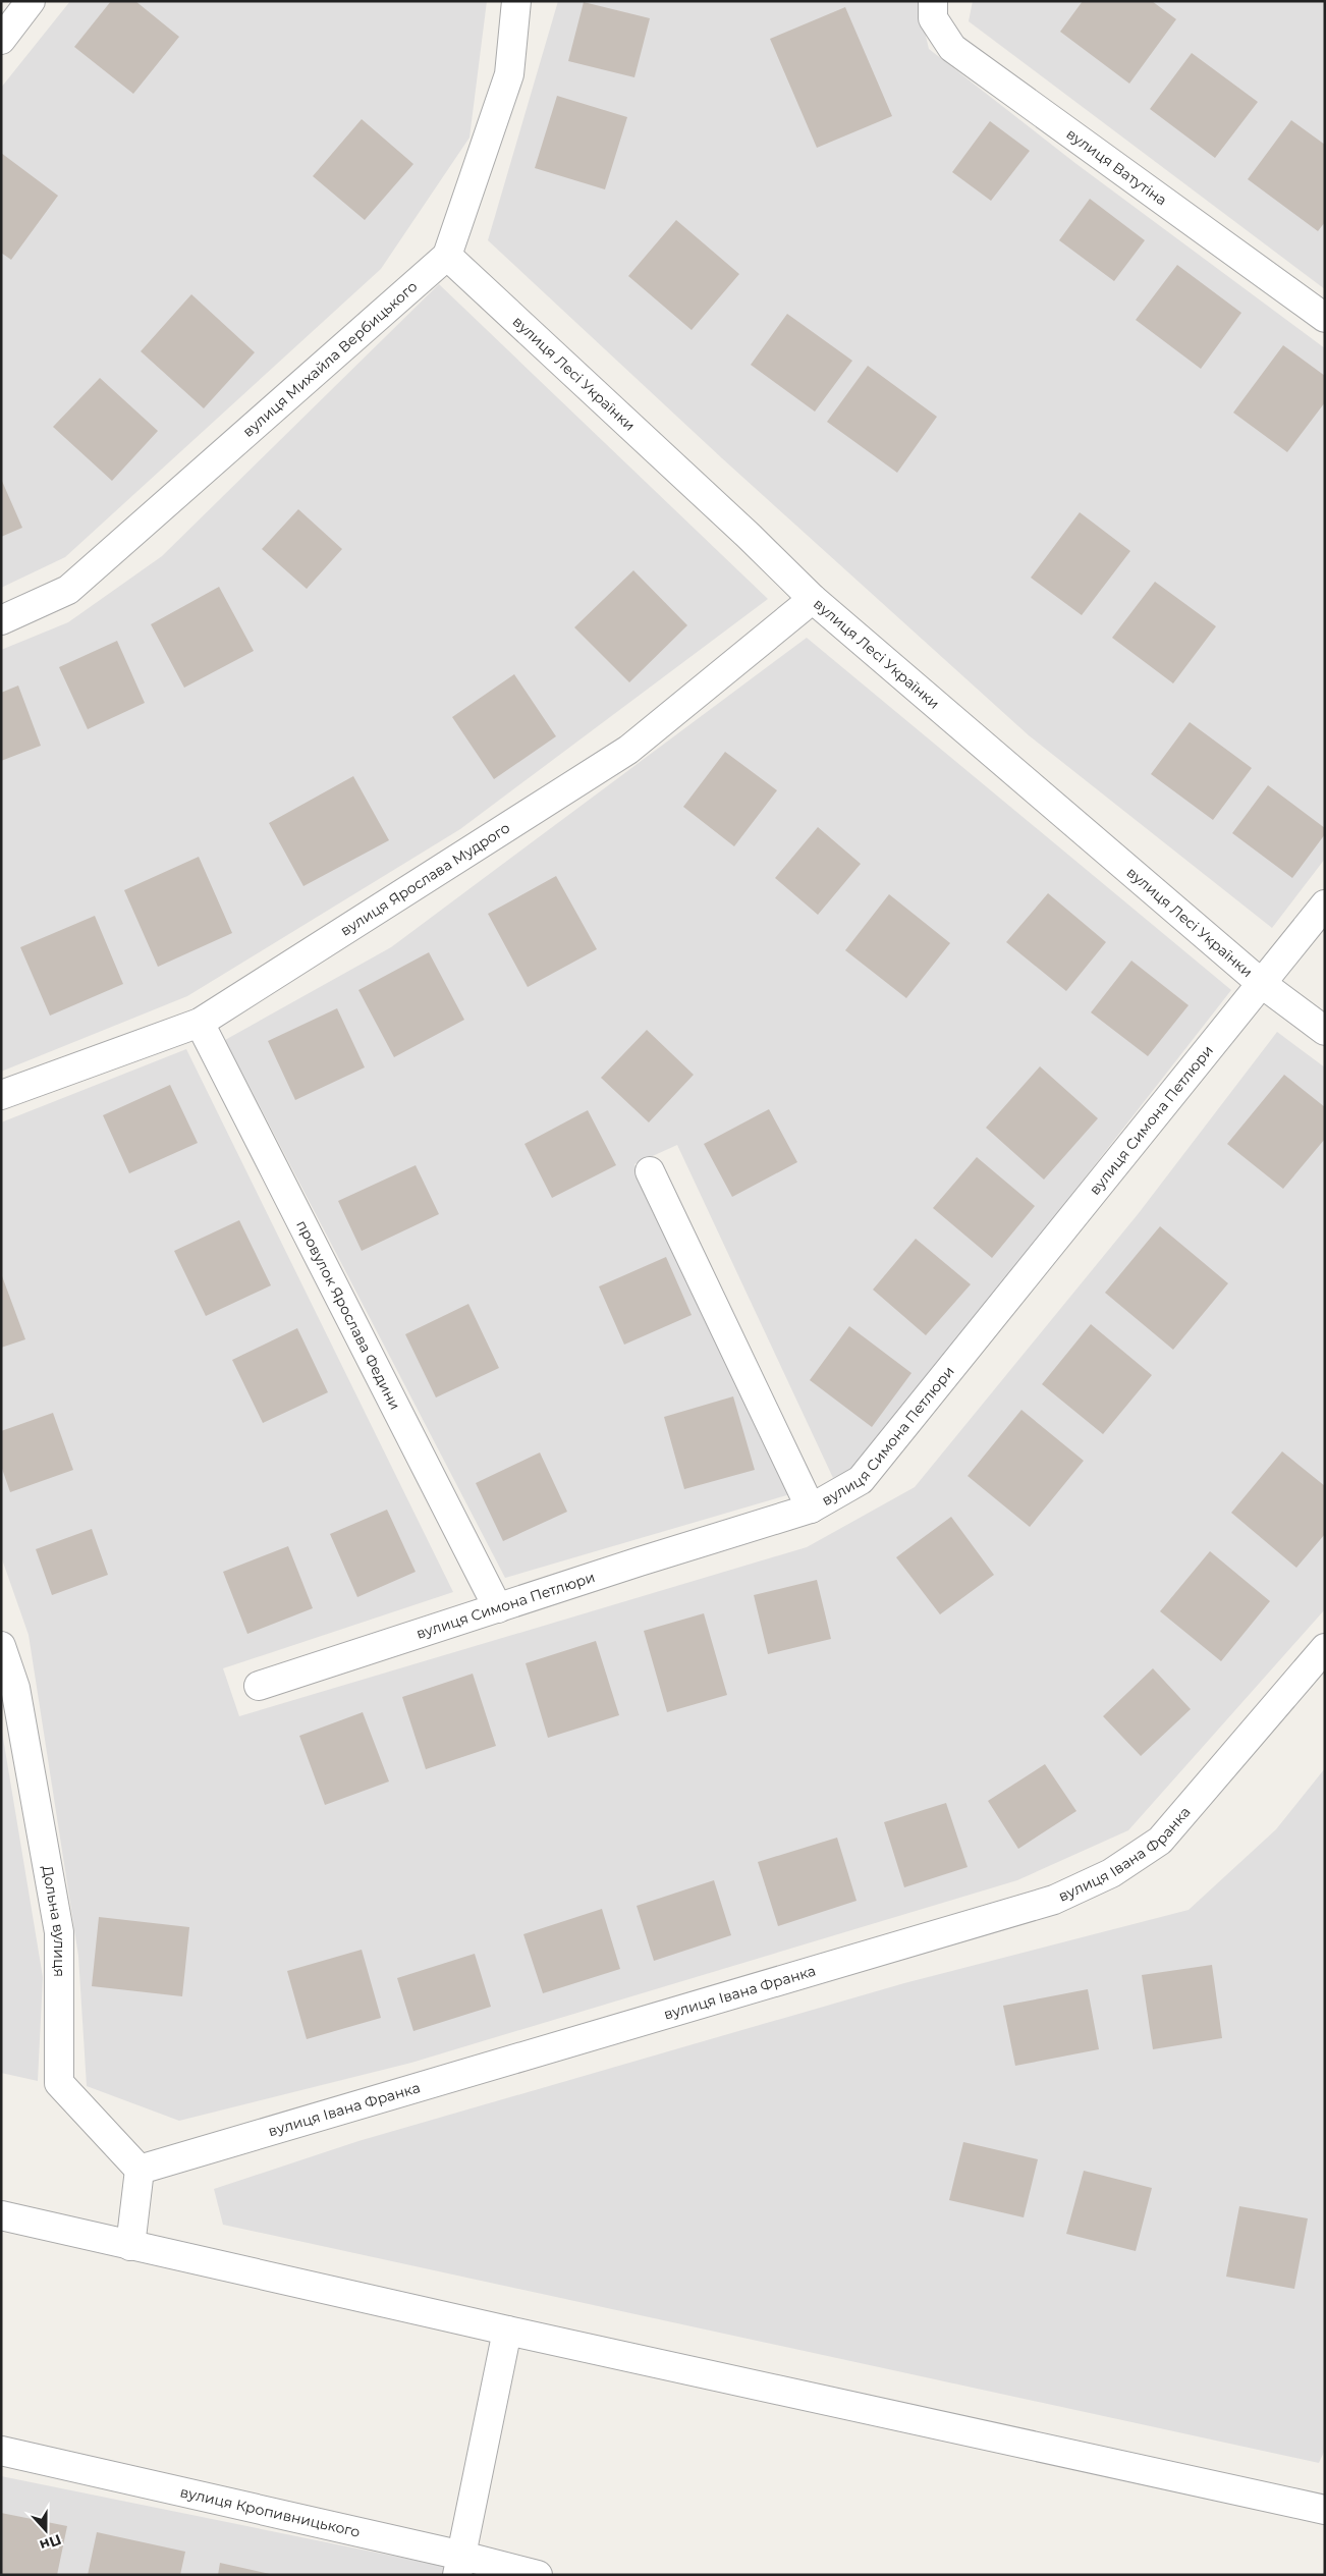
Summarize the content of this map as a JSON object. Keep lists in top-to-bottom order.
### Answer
{
  "streets": {
    "street": [
      "вулиця Ватутіна",
      "вулиця Михайла Вербицького",
      "вулиця Лесі Українки",
      "вулиця Ярослава Мудрого",
      "вулиця Симона Петлюри",
      "провулок Ярослава Федини",
      "вулиця Івана Франка",
      "Дольна вулиця",
      "вулиця Кропивницького"
    ]
  },
  "crossings": [
    ["вулиця Михайла Вербицького", "вулиця Лесі Українки"],
    ["вулиця Лесі Українки", "вулиця Ярослава Мудрого"],
    ["вулиця Лесі Українки", "вулиця Симона Петлюри"],
    ["вулиця Ярослава Мудрого", "провулок Ярослава Федини"],
    ["вулиця Симона Петлюри", "провулок Ярослава Федини"],
    ["вулиця Івана Франка", "Дольна вулиця"]
  ],
  "north": "bottom"
}
